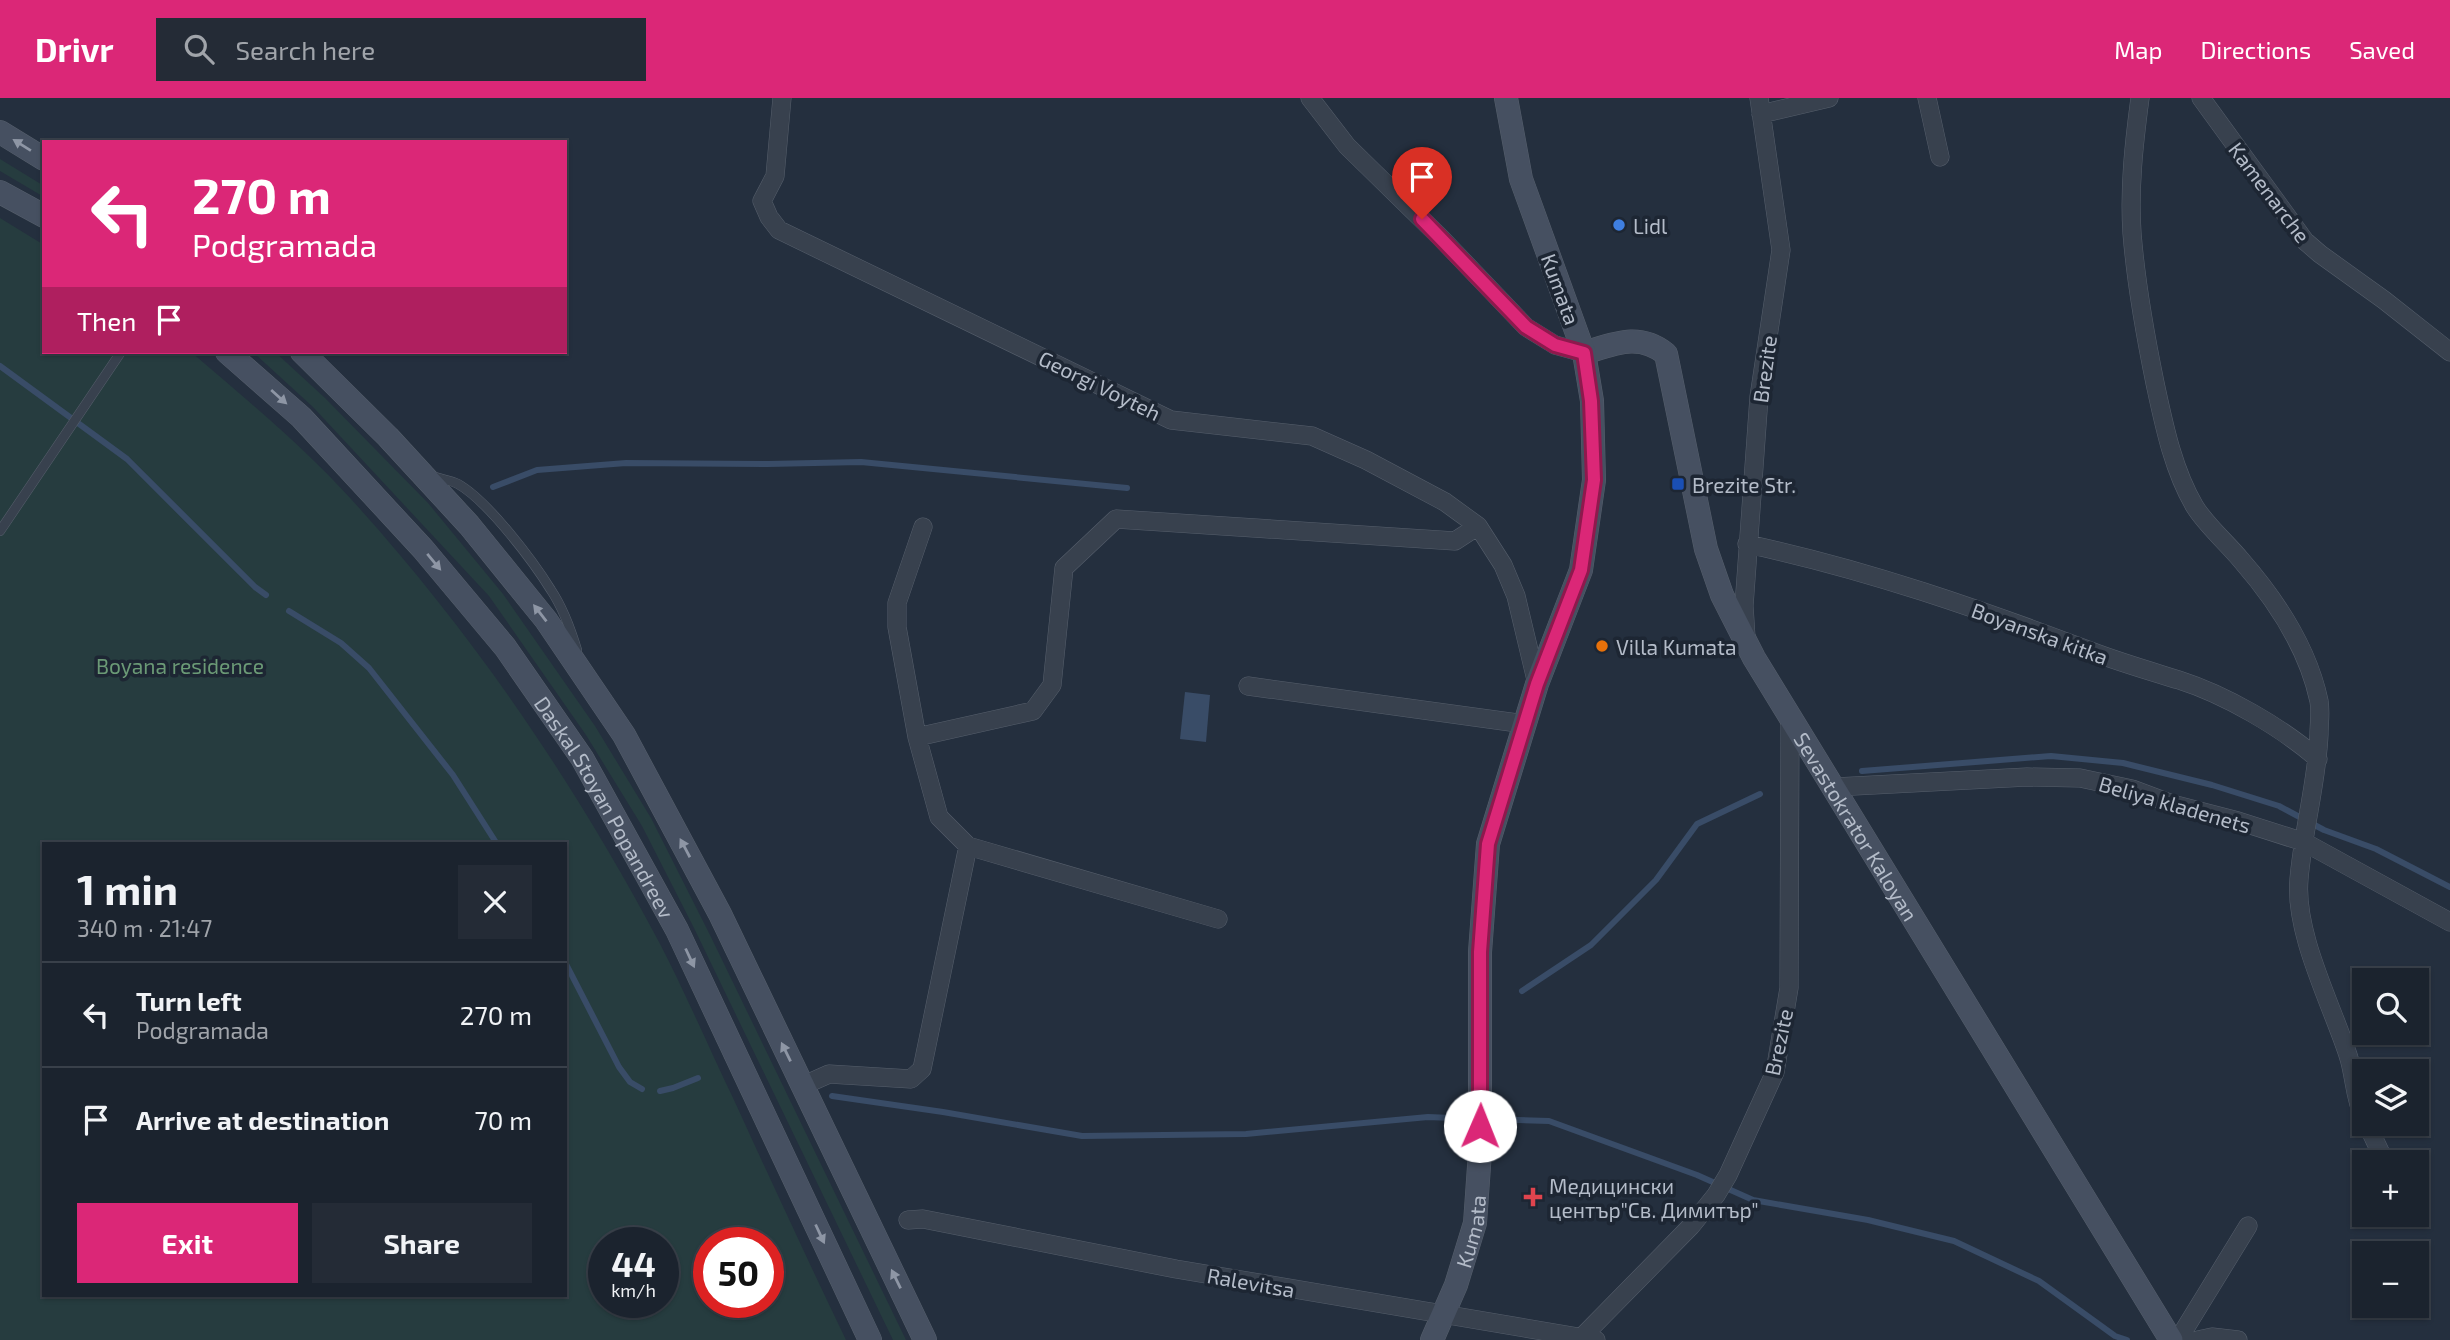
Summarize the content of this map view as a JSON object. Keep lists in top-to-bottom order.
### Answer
{
  "streets": {
    "main road": ["Kumata", "Daskal Stoyan Popandreev", "Sevastokrator Kaloyan"],
    "street": [
      "Kamenarche",
      "Brezite",
      "Georgi Voyteh",
      "Boyanska kitka",
      "Beliya kladenets",
      "Ralevitsa"
    ]
  },
  "crossings": [
    ["Kumata", "Georgi Voyteh"],
    ["Kumata", "Sevastokrator Kaloyan"],
    ["Kumata", "Ralevitsa"],
    ["Brezite", "Boyanska kitka"],
    ["Brezite", "Sevastokrator Kaloyan"],
    ["Brezite", "Ralevitsa"],
    ["Beliya kladenets", "Sevastokrator Kaloyan"]
  ],
  "parks": ["Boyana residence"],
  "places": {
    "other": ["Lidl", "Villa Kumata"],
    "transit": ["Brezite Str."],
    "health": ["Медицински център\"Св. Димитър\""]
  },
  "page": {
    "header": "Drivr",
    "search": "Search here",
    "nav": ["Map", "Directions", "Saved"],
    "turn": ["270 m", "Podgramada"],
    "then": "Then",
    "heading": ["1 min", "340 m · 21:47"],
    "list": [
      {
        "name": "Turn left",
        "note": "Podgramada",
        "value": "270 m"
      },
      {
        "name": "Arrive at destination",
        "value": "70 m"
      }
    ],
    "map_buttons": ["+", "−"],
    "buttons": ["Exit", "Share"],
    "speed": "44 km/h",
    "limit": "50"
  }
}
